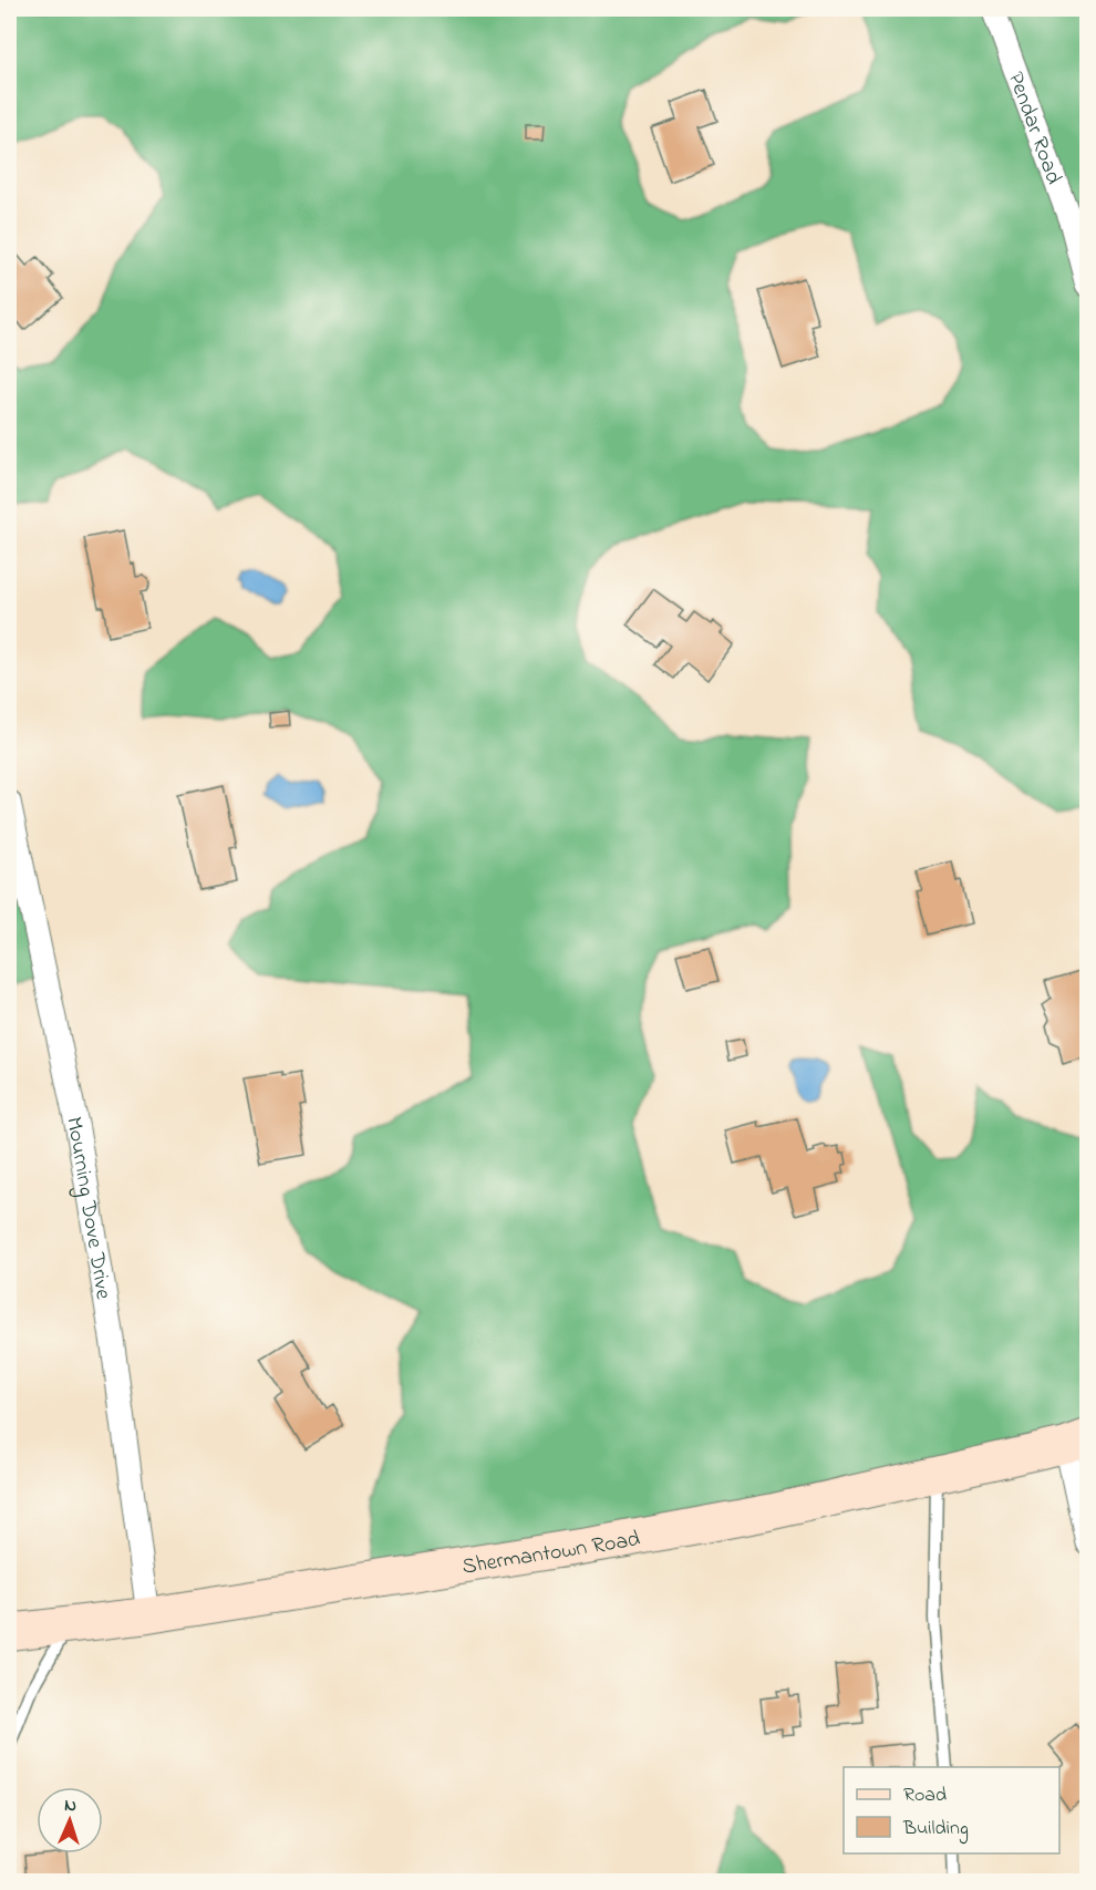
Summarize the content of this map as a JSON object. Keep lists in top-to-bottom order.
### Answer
{
  "streets": {
    "street": ["Pendar Road", "Mourning Dove Drive", "Shermantown Road"]
  },
  "crossings": [
    ["Mourning Dove Drive", "Shermantown Road"]
  ],
  "legend": ["Road", "Building"],
  "north": "top"
}
